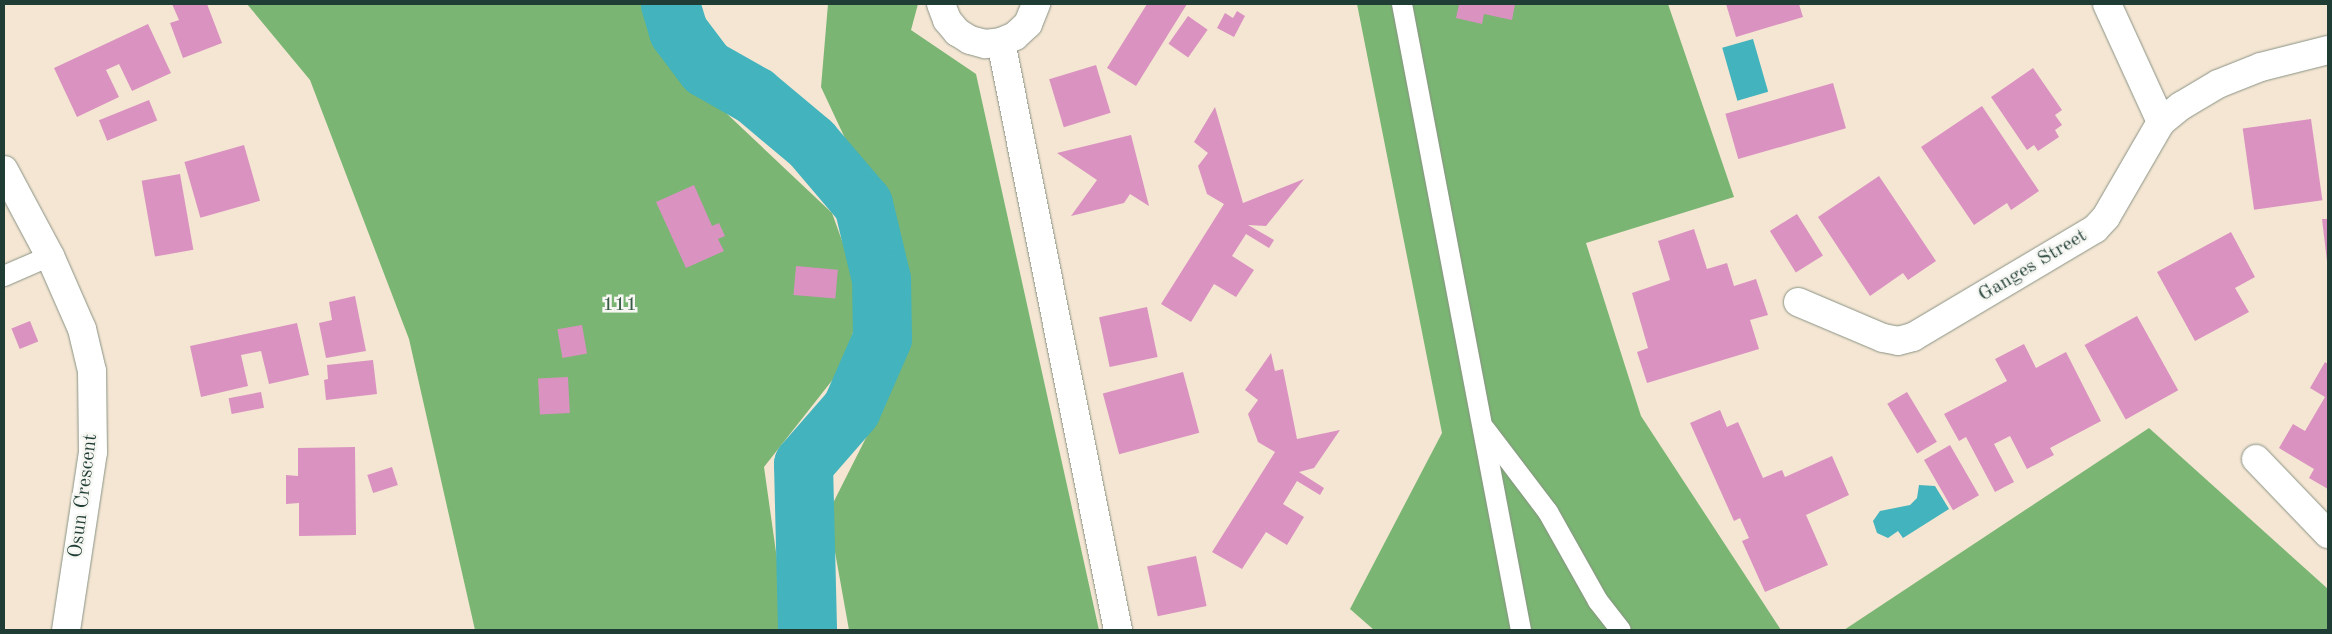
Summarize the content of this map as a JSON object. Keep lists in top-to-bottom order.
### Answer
{
  "streets": {
    "street": ["Ganges Street", "Osun Crescent"]
  },
  "parks": ["111"]
}
